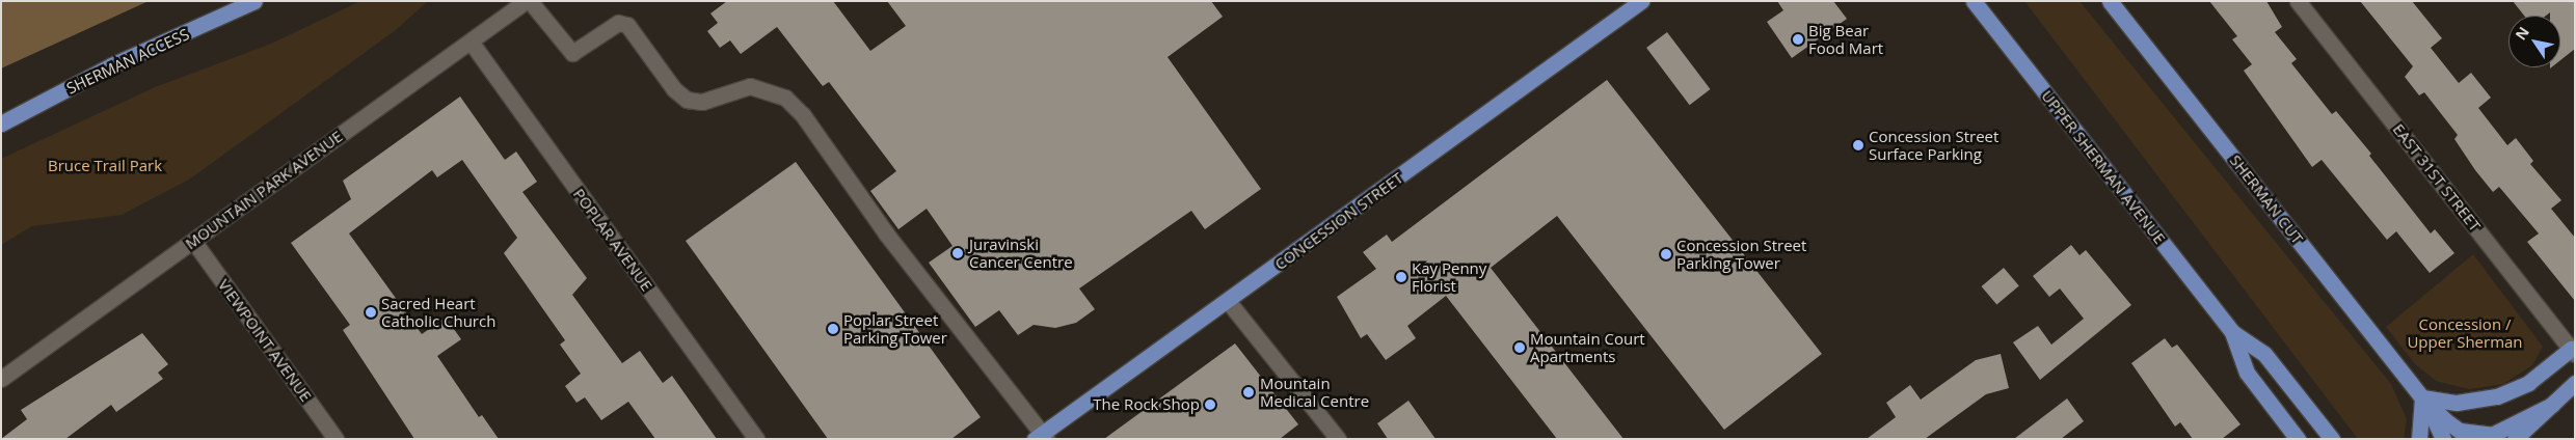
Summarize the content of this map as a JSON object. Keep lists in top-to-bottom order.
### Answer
{
  "streets": {
    "main road": [
      "SHERMAN ACCESS",
      "UPPER SHERMAN AVENUE",
      "SHERMAN CUT",
      "CONCESSION STREET"
    ],
    "street": [
      "EAST 31ST STREET",
      "MOUNTAIN PARK AVENUE",
      "POPLAR AVENUE",
      "VIEWPOINT AVENUE"
    ]
  },
  "crossings": [
    ["MOUNTAIN PARK AVENUE", "POPLAR AVENUE"],
    ["MOUNTAIN PARK AVENUE", "VIEWPOINT AVENUE"]
  ],
  "parks": ["Bruce Trail Park", "Concession / Upper Sherman"],
  "places": [
    "Big Bear Food Mart",
    "Concession Street Surface Parking",
    "Juravinski Cancer Centre",
    "Concession Street Parking Tower",
    "Kay Penny Florist",
    "Sacred Heart Catholic Church",
    "Poplar Street Parking Tower",
    "Mountain Court Apartments",
    "Mountain Medical Centre",
    "The Rock Shop"
  ],
  "north": "top left"
}
